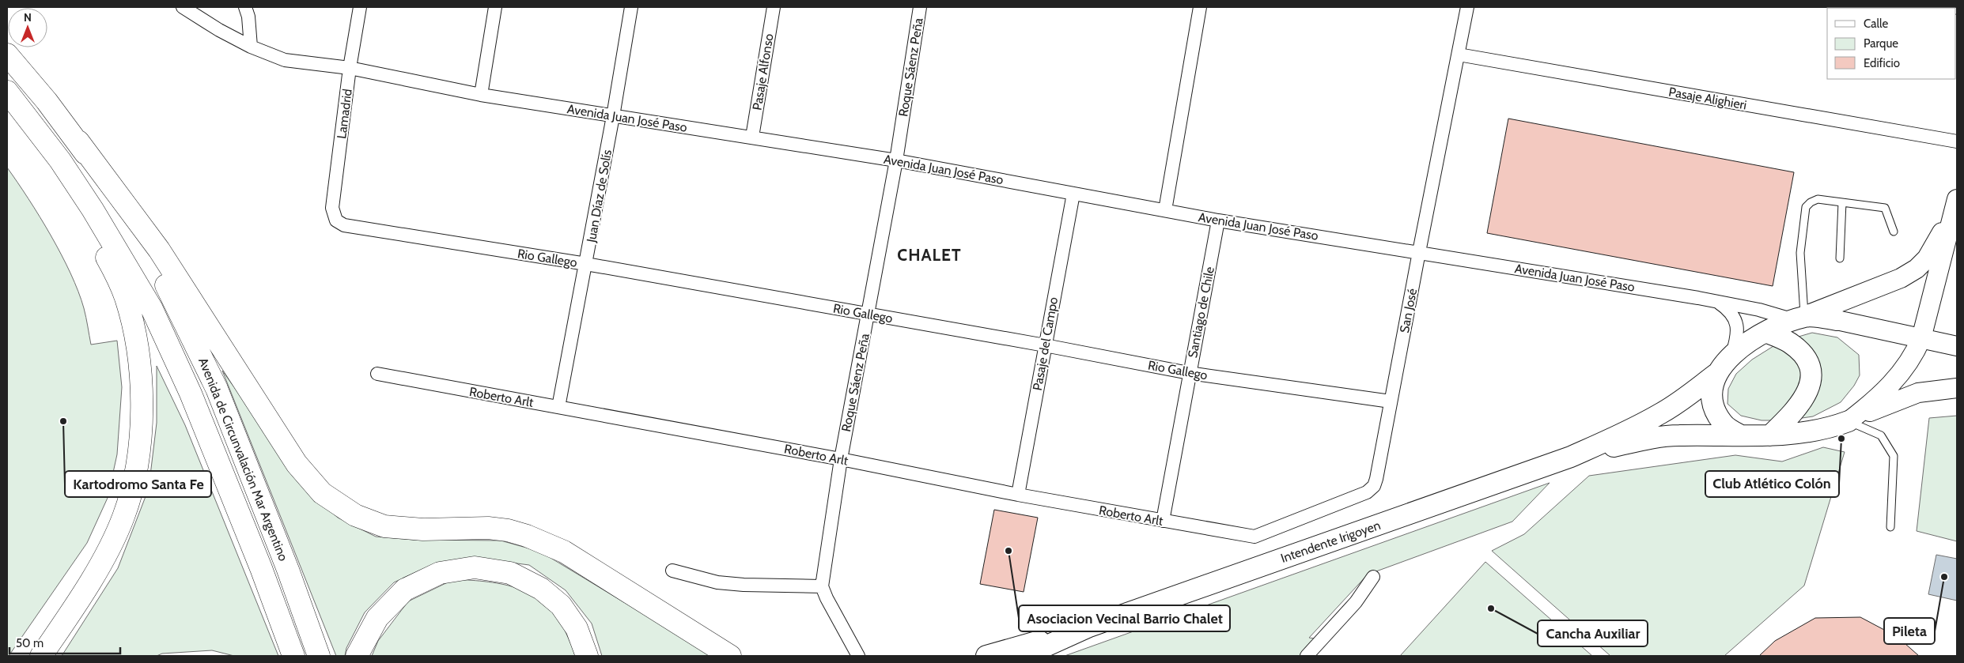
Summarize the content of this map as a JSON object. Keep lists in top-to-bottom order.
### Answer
{
  "streets": {
    "highway": ["Avenida de Circunvalación Mar Argentino"],
    "main road": ["Intendente Irigoyen"],
    "street": [
      "Roque Sáenz Peña",
      "Pasaje Alfonso",
      "Pasaje Alighieri",
      "Lamadrid",
      "Avenida Juan José Paso",
      "Juan Díaz de Solís",
      "Rio Gallego",
      "San José",
      "Santiago de Chile",
      "Pasaje del Campo",
      "Roberto Arlt"
    ]
  },
  "crossings": [
    ["Roque Sáenz Peña", "Avenida Juan José Paso"],
    ["Roque Sáenz Peña", "Rio Gallego"],
    ["Roque Sáenz Peña", "Roberto Arlt"],
    ["Pasaje Alfonso", "Avenida Juan José Paso"],
    ["Pasaje Alighieri", "San José"],
    ["Lamadrid", "Avenida Juan José Paso"],
    ["Lamadrid", "Rio Gallego"],
    ["Avenida Juan José Paso", "Juan Díaz de Solís"],
    ["Avenida Juan José Paso", "San José"],
    ["Avenida Juan José Paso", "Santiago de Chile"],
    ["Avenida Juan José Paso", "Pasaje del Campo"],
    ["Avenida Juan José Paso", "Intendente Irigoyen"],
    ["Juan Díaz de Solís", "Rio Gallego"],
    ["Juan Díaz de Solís", "Roberto Arlt"],
    ["Rio Gallego", "San José"],
    ["Rio Gallego", "Santiago de Chile"],
    ["Rio Gallego", "Pasaje del Campo"],
    ["San José", "Roberto Arlt"],
    ["Santiago de Chile", "Roberto Arlt"],
    ["Pasaje del Campo", "Roberto Arlt"]
  ],
  "districts": ["CHALET"],
  "places": [
    "Kartodromo Santa Fe",
    "Club Atlético Colón",
    "Asociacion Vecinal Barrio Chalet",
    "Pileta",
    "Cancha Auxiliar"
  ],
  "legend": ["Calle", "Parque", "Edificio"],
  "scale_bar": "50 m",
  "north": "top"
}
